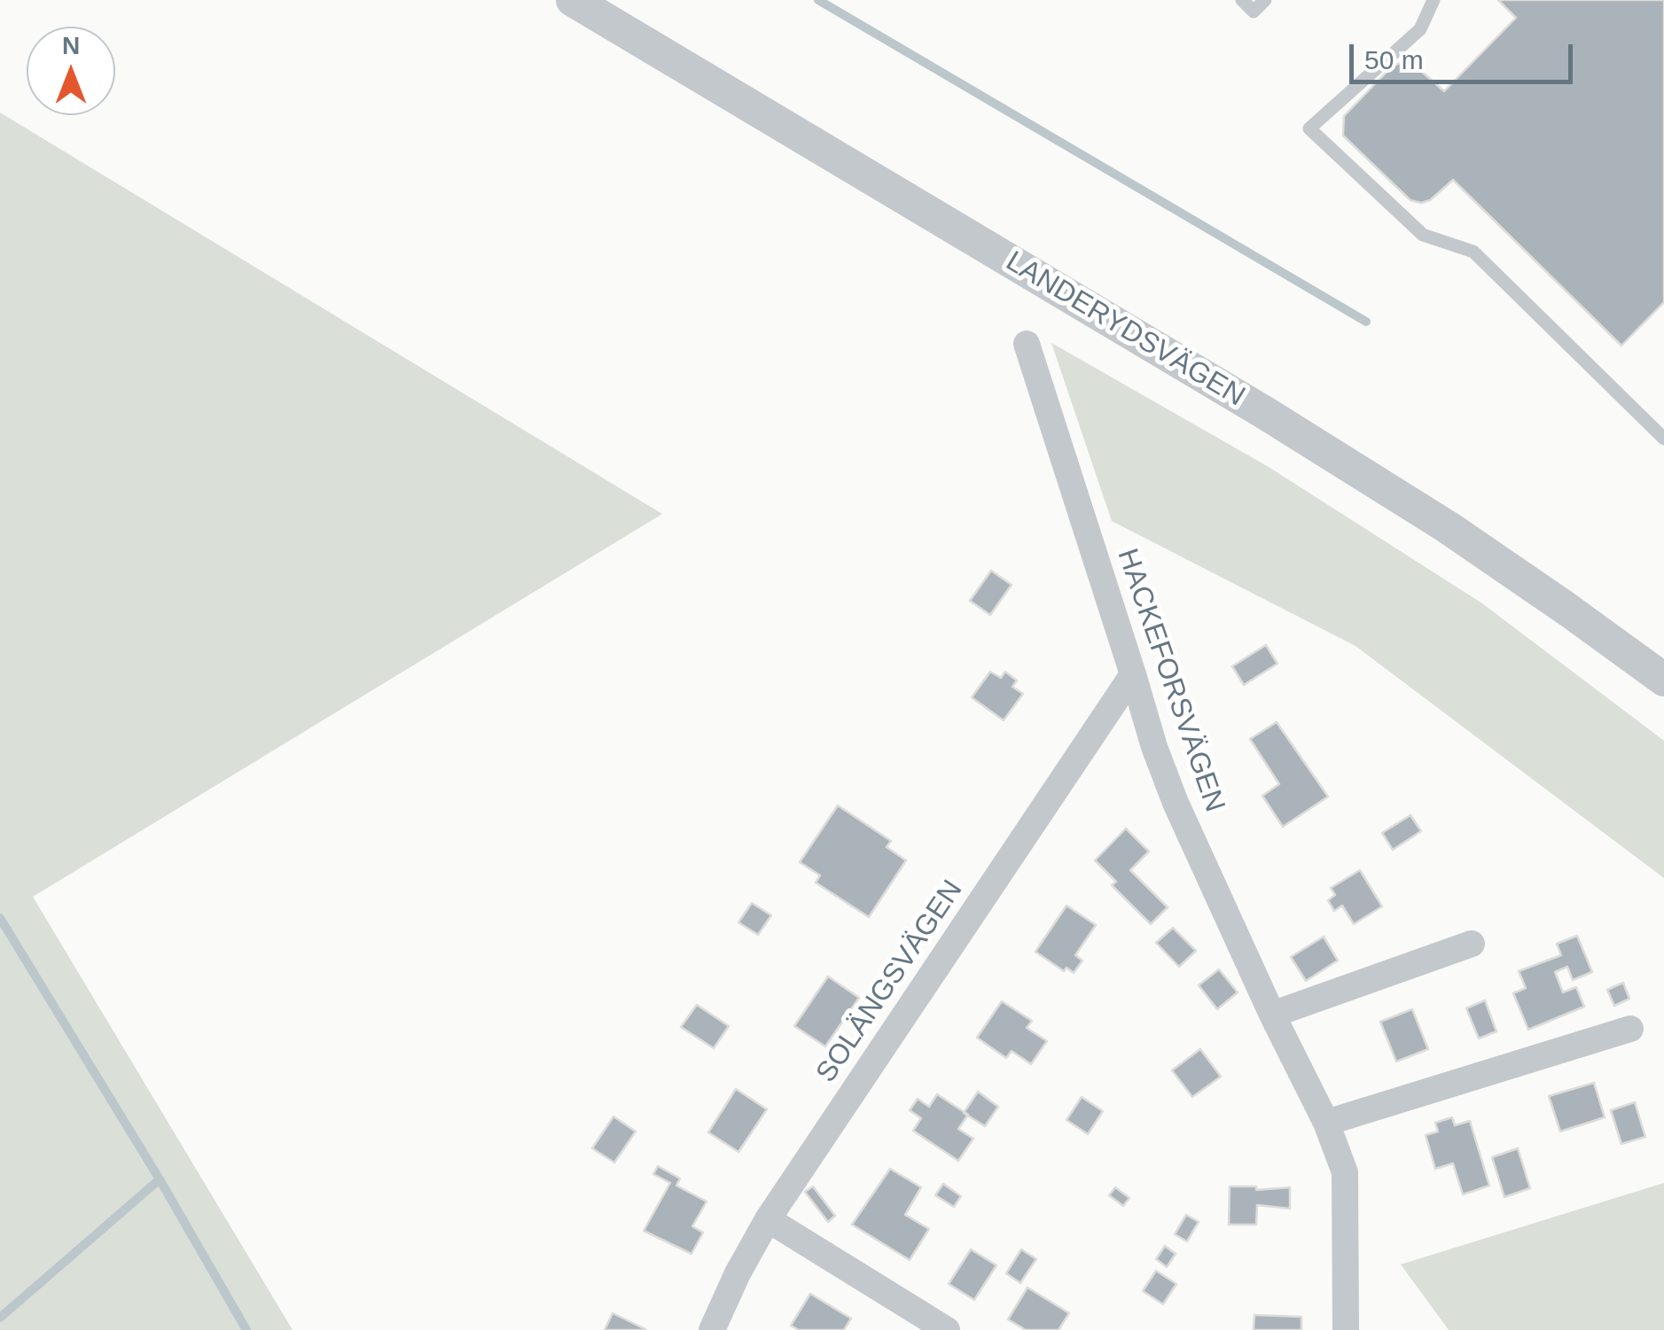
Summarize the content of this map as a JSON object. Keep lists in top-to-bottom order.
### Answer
{
  "streets": {
    "street": ["LANDERYDSVÄGEN", "HACKEFORSVÄGEN", "SOLÄNGSVÄGEN"]
  },
  "crossings": [
    ["HACKEFORSVÄGEN", "SOLÄNGSVÄGEN"]
  ],
  "scale_bar": "50 m",
  "north": "top"
}
